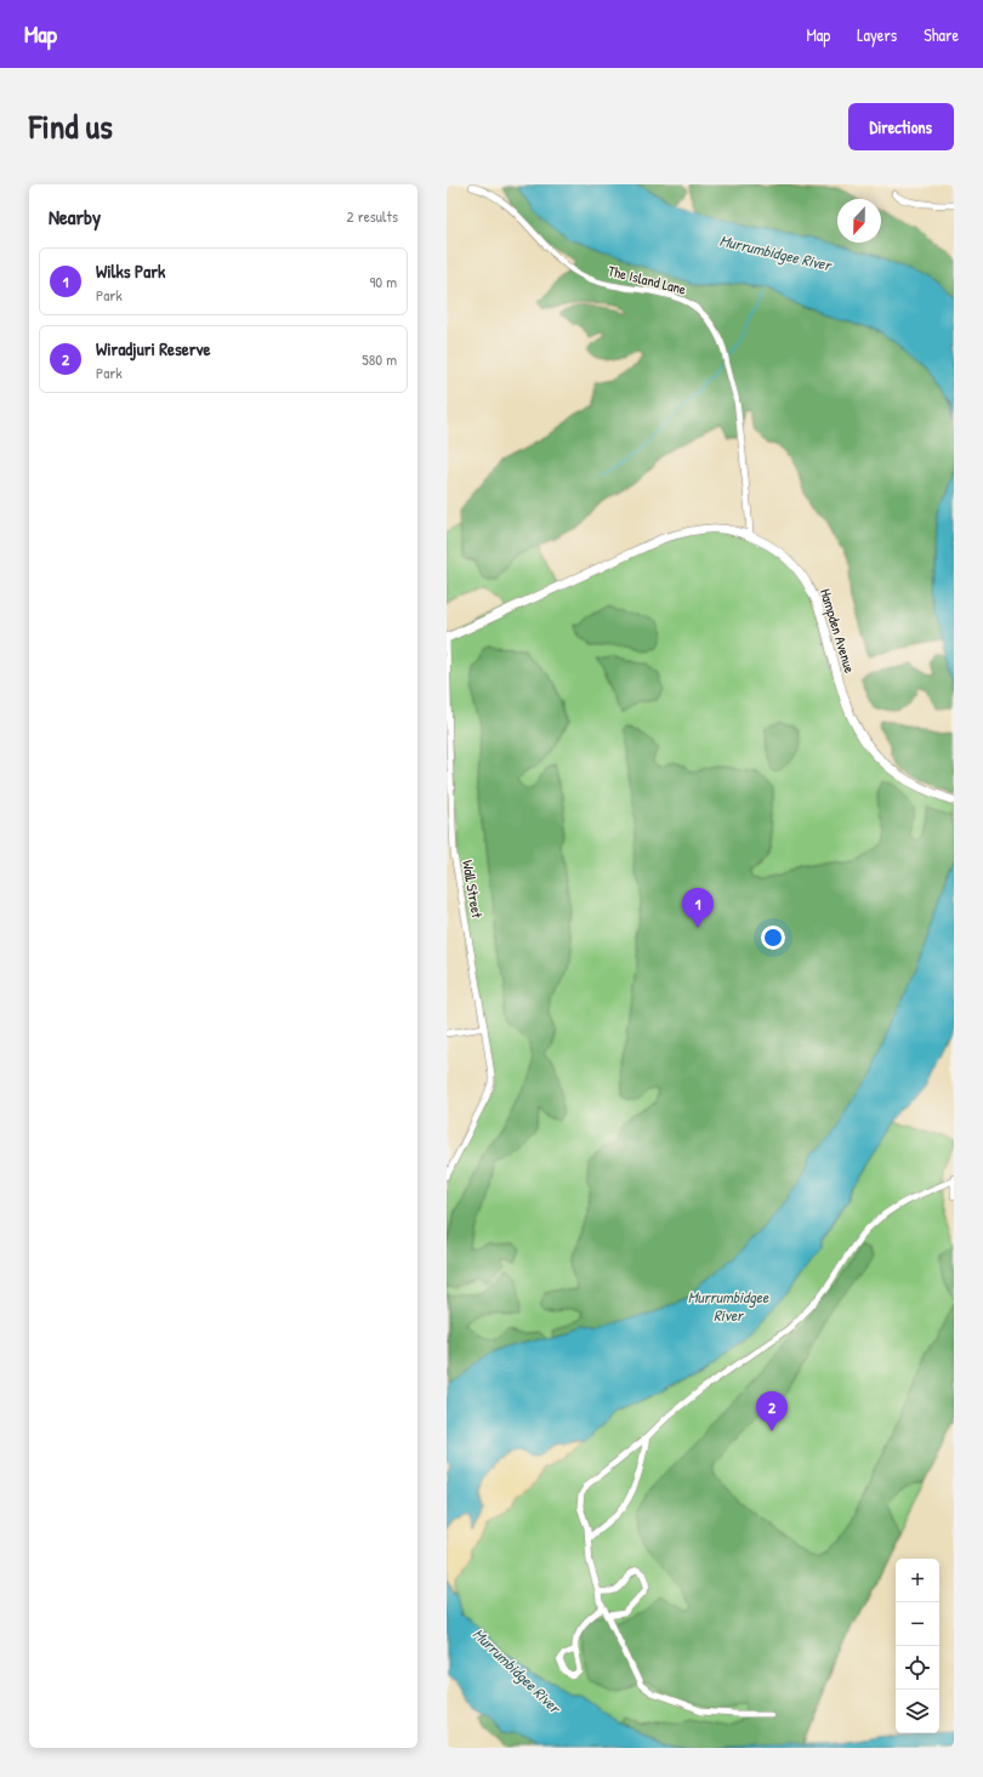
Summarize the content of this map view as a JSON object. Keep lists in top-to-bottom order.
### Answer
{
  "streets": {
    "main road": ["Hampden Avenue"],
    "street": ["The Island Lane", "Wall Street"]
  },
  "crossings": [
    ["The Island Lane", "Hampden Avenue"],
    ["Hampden Avenue", "Wall Street"]
  ],
  "water": ["Murrumbidgee River"],
  "north": "bottom",
  "page": {
    "header": "Map",
    "nav": ["Map", "Layers", "Share"],
    "title": "Find us",
    "buttons": "Directions",
    "heading": ["Nearby", "2 results"],
    "list": [
      {
        "mark": "1",
        "name": "Wilks Park",
        "note": "Park",
        "value": "90 m"
      },
      {
        "mark": "2",
        "name": "Wiradjuri Reserve",
        "note": "Park",
        "value": "580 m"
      }
    ],
    "pins": ["1", "2"],
    "map_buttons": ["+", "−"]
  }
}
